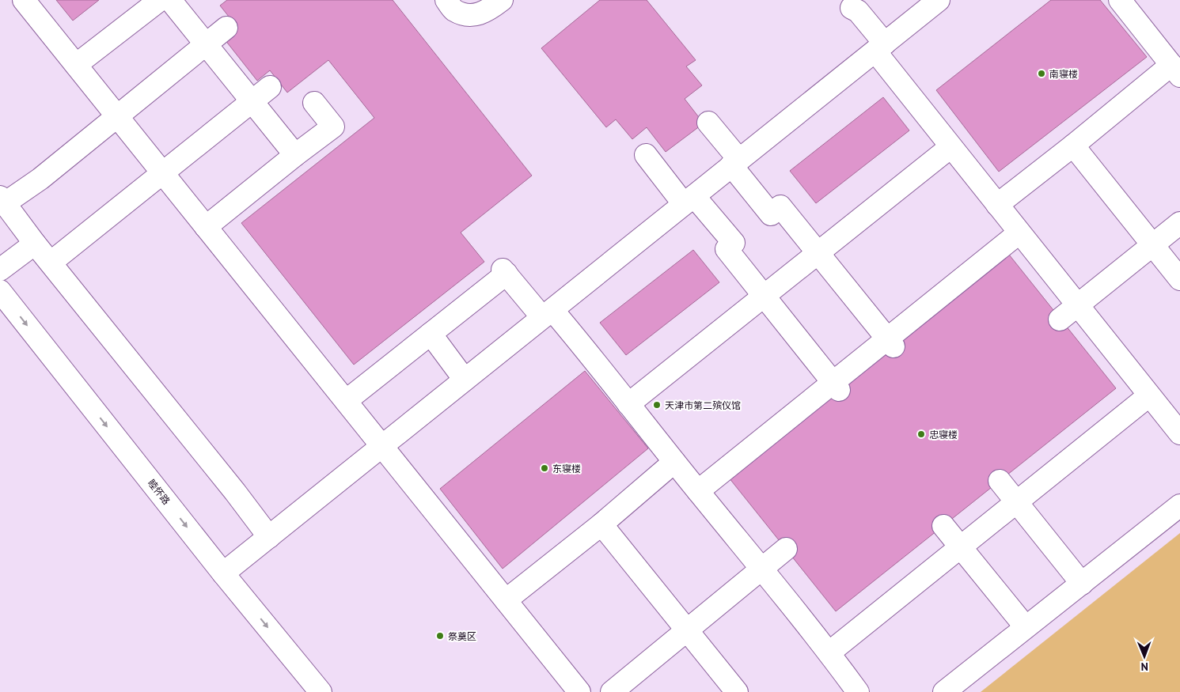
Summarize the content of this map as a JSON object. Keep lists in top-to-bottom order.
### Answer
{
  "streets": {
    "street": ["睦怀路"]
  },
  "places": [
    "南寝楼",
    "天津市第二殡仪馆",
    "忠寝楼",
    "东寝楼",
    "祭奠区"
  ],
  "north": "bottom"
}
